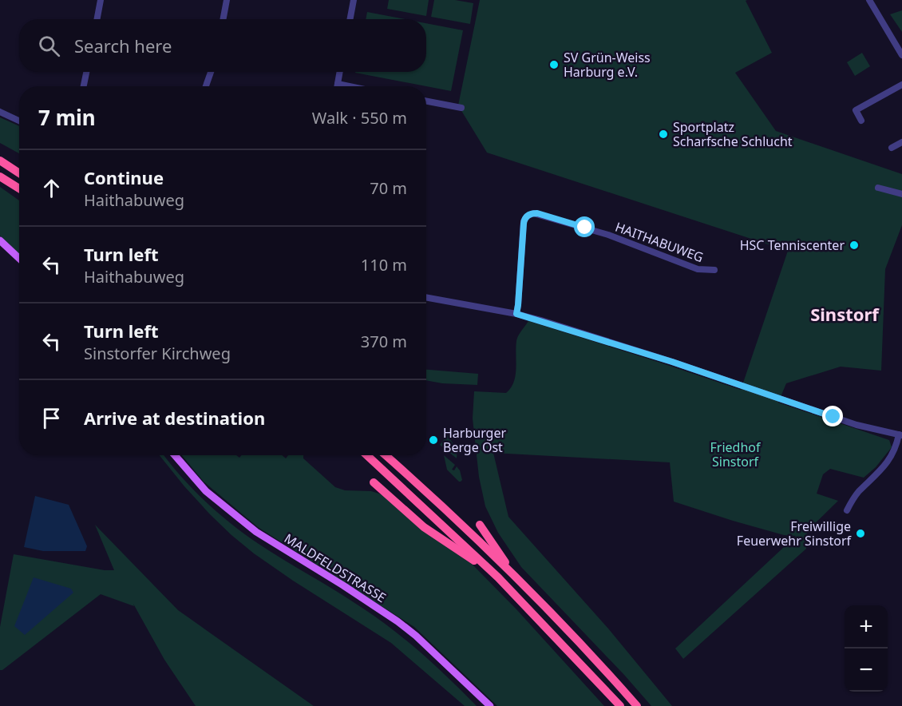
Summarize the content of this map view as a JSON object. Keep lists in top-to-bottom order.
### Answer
{
  "streets": {
    "main road": ["MALDFELDSTRASSE"],
    "street": ["HAITHABUWEG"]
  },
  "districts": ["Sinstorf"],
  "parks": ["Friedhof Sinstorf"],
  "places": [
    "SV Grün-Weiss Harburg e.V.",
    "Sportplatz Scharfsche Schlucht",
    "HSC Tenniscenter",
    "Harburger Berge Ost",
    "Freiwillige Feuerwehr Sinstorf"
  ],
  "page": {
    "search": "Search here",
    "heading": ["7 min", "Walk · 550 m"],
    "list": [
      ["Continue", "Haithabuweg", "70 m"],
      ["Turn left", "Haithabuweg", "110 m"],
      ["Turn left", "Sinstorfer Kirchweg", "370 m"],
      "Arrive at destination"
    ],
    "map_buttons": ["+", "−"]
  }
}
